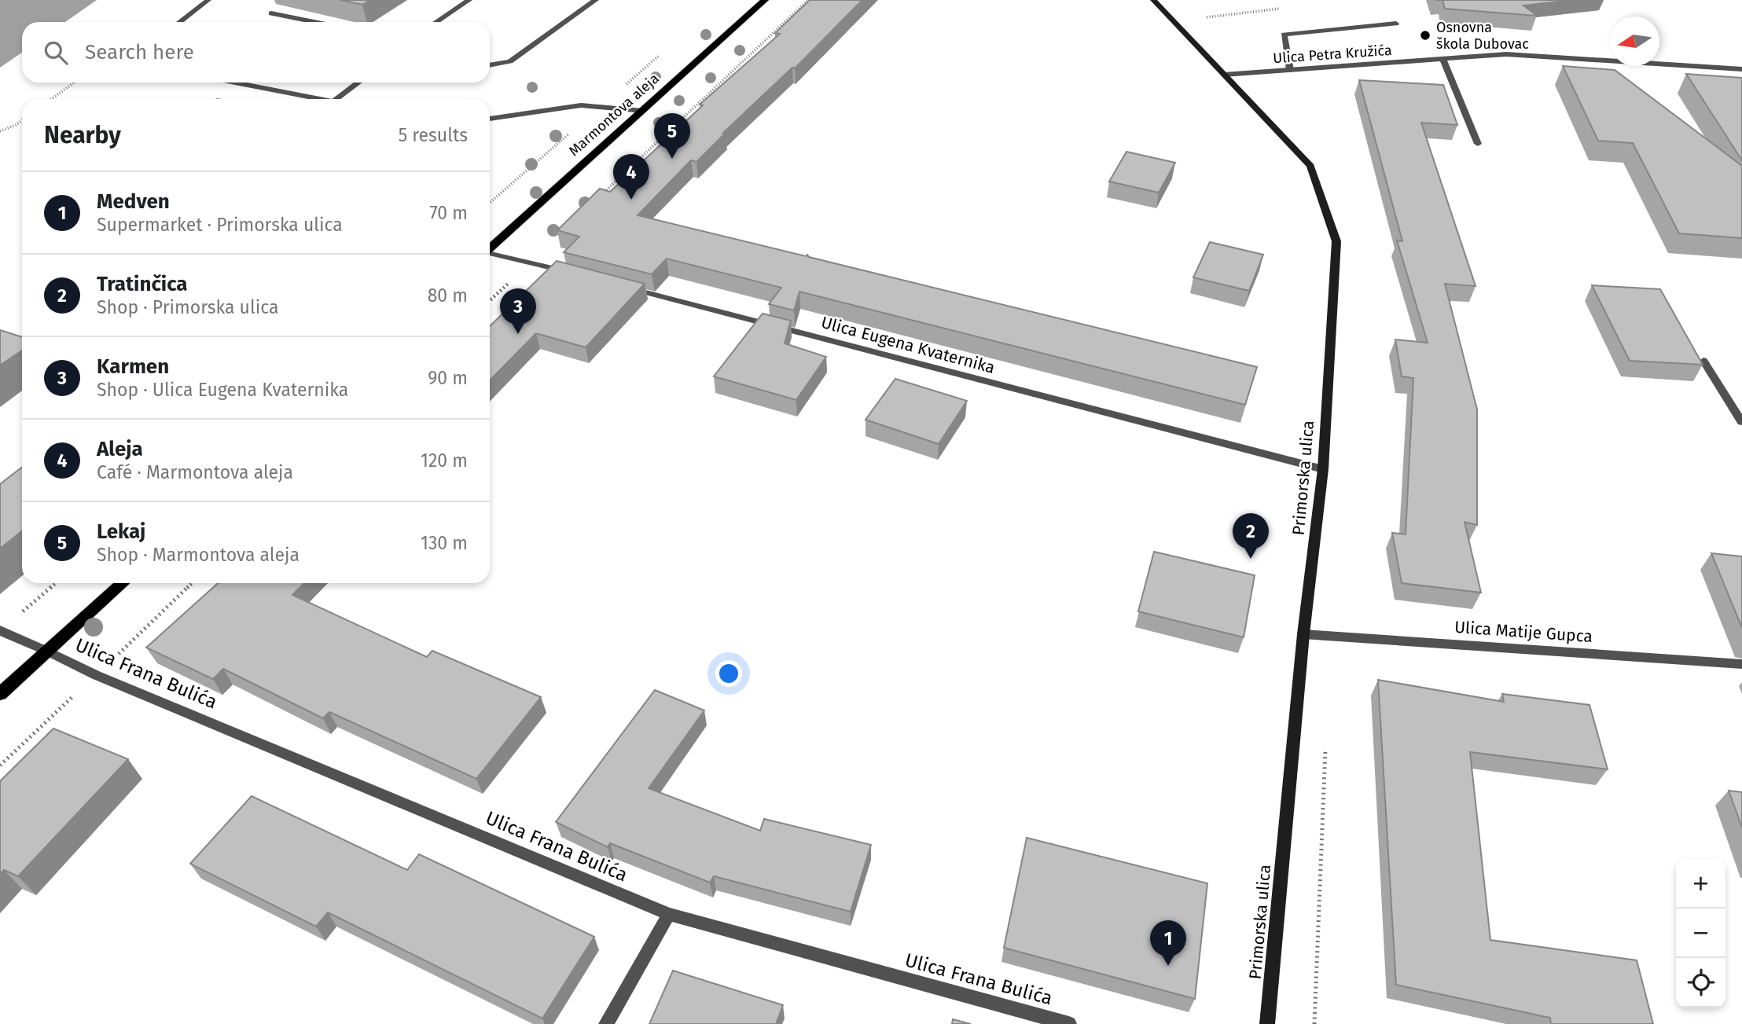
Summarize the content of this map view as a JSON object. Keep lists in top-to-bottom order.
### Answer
{
  "streets": {
    "main road": ["Marmontova aleja", "Primorska ulica"],
    "street": [
      "Ulica Petra Kružića",
      "Ulica Eugena Kvaternika",
      "Ulica Matije Gupca",
      "Ulica Frana Bulića"
    ]
  },
  "crossings": [
    ["Ulica Petra Kružića", "Primorska ulica"],
    ["Ulica Eugena Kvaternika", "Primorska ulica"],
    ["Primorska ulica", "Ulica Matije Gupca"]
  ],
  "places": ["Osnovna škola Dubovac"],
  "north": "left",
  "page": {
    "search": "Search here",
    "heading": ["Nearby", "5 results"],
    "pins": [
      "5",
      "4",
      "3",
      "2",
      "1"
    ],
    "list": [
      {
        "mark": "1",
        "name": "Medven",
        "note": "Supermarket · Primorska ulica",
        "value": "70 m"
      },
      {
        "mark": "2",
        "name": "Tratinčica",
        "note": "Shop · Primorska ulica",
        "value": "80 m"
      },
      {
        "mark": "3",
        "name": "Karmen",
        "note": "Shop · Ulica Eugena Kvaternika",
        "value": "90 m"
      },
      {
        "mark": "4",
        "name": "Aleja",
        "note": "Café · Marmontova aleja",
        "value": "120 m"
      },
      {
        "mark": "5",
        "name": "Lekaj",
        "note": "Shop · Marmontova aleja",
        "value": "130 m"
      }
    ],
    "map_buttons": ["+", "−"]
  }
}
